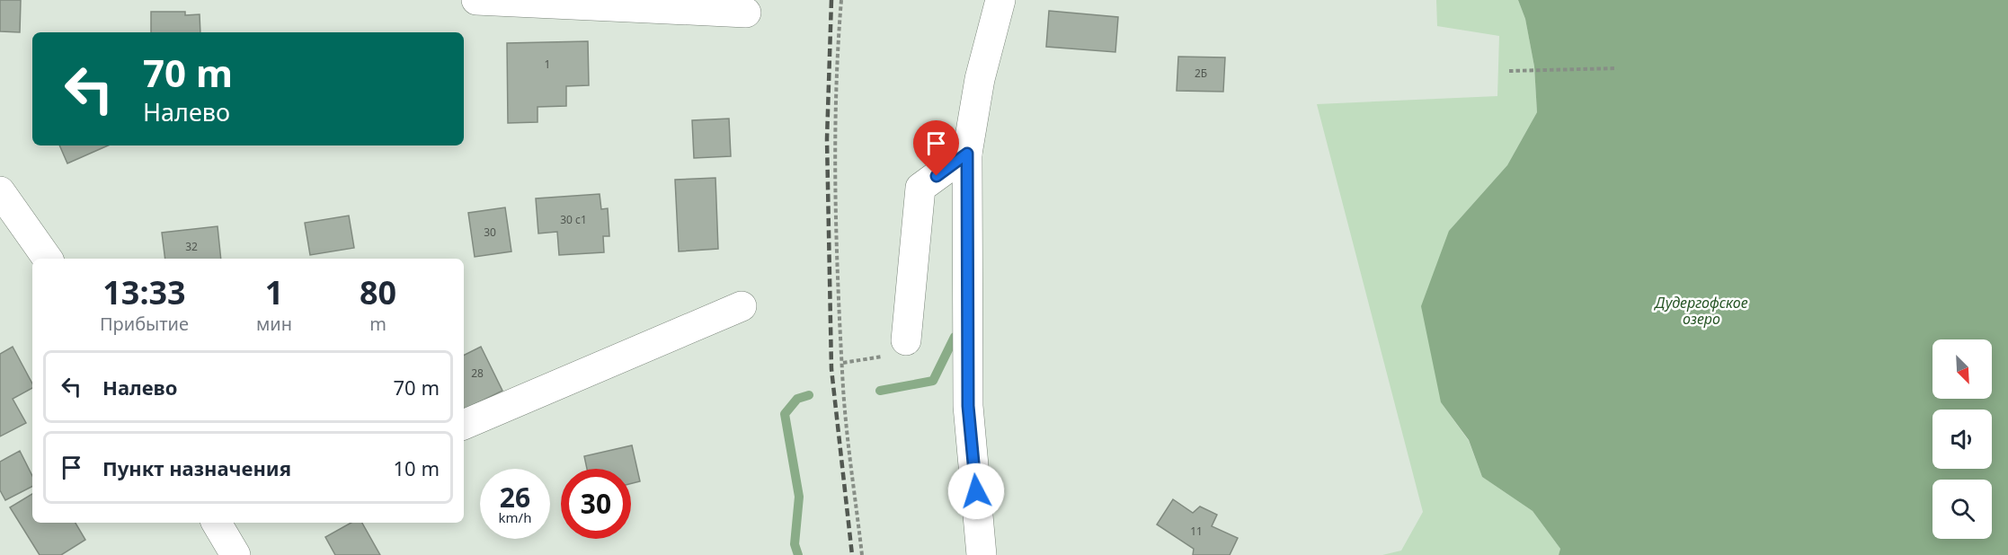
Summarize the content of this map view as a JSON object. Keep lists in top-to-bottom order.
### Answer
{
  "water": ["Дудергофское озеро"],
  "house_numbers": [
    "1",
    "2Б",
    "30 с1",
    "30",
    "32",
    "28",
    "11"
  ],
  "north": "bottom right",
  "page": {
    "turn": ["70 m", "Налево"],
    "eta": [
      "13:33",
      "Прибытие",
      "1",
      "мин",
      "80",
      "m"
    ],
    "list": [
      {
        "name": "Налево",
        "value": "70 m"
      },
      {
        "name": "Пункт назначения",
        "value": "10 m"
      }
    ],
    "speed": "26 km/h",
    "limit": "30"
  }
}
